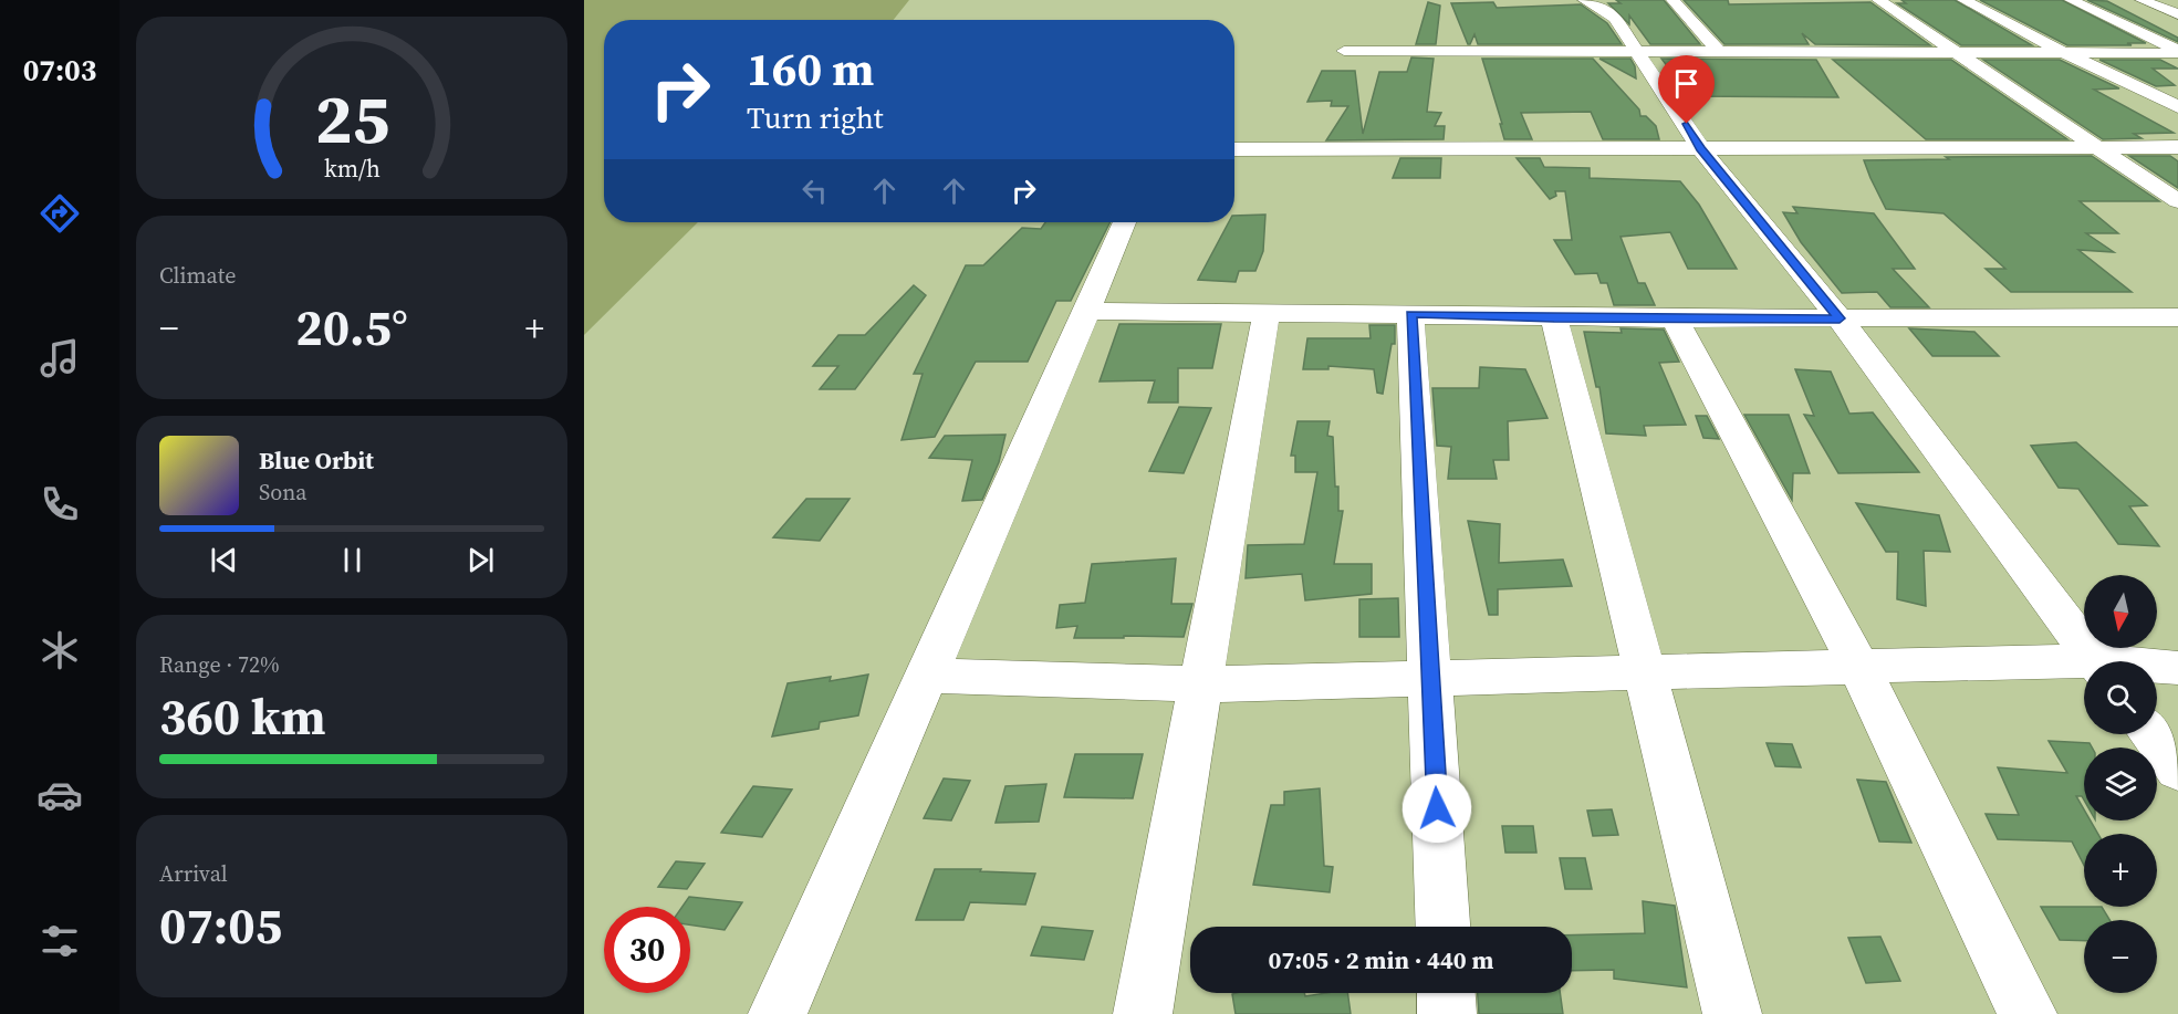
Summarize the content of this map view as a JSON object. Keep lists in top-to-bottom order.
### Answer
{
  "north": "bottom",
  "page": {
    "tabs": "07:03",
    "turn": ["160 m", "Turn right"],
    "tile": [
      "Climate",
      ["Range · 72%", "360 km"],
      ["Arrival", "07:05"]
    ],
    "heat": ["−", "20.5°", "+"],
    "song": ["Blue Orbit", "Sona"],
    "map_buttons": ["+", "−"],
    "limit": "30",
    "trip": "07:05 · 2 min · 440 m",
    "gauge": ["25", "km/h"]
  }
}
